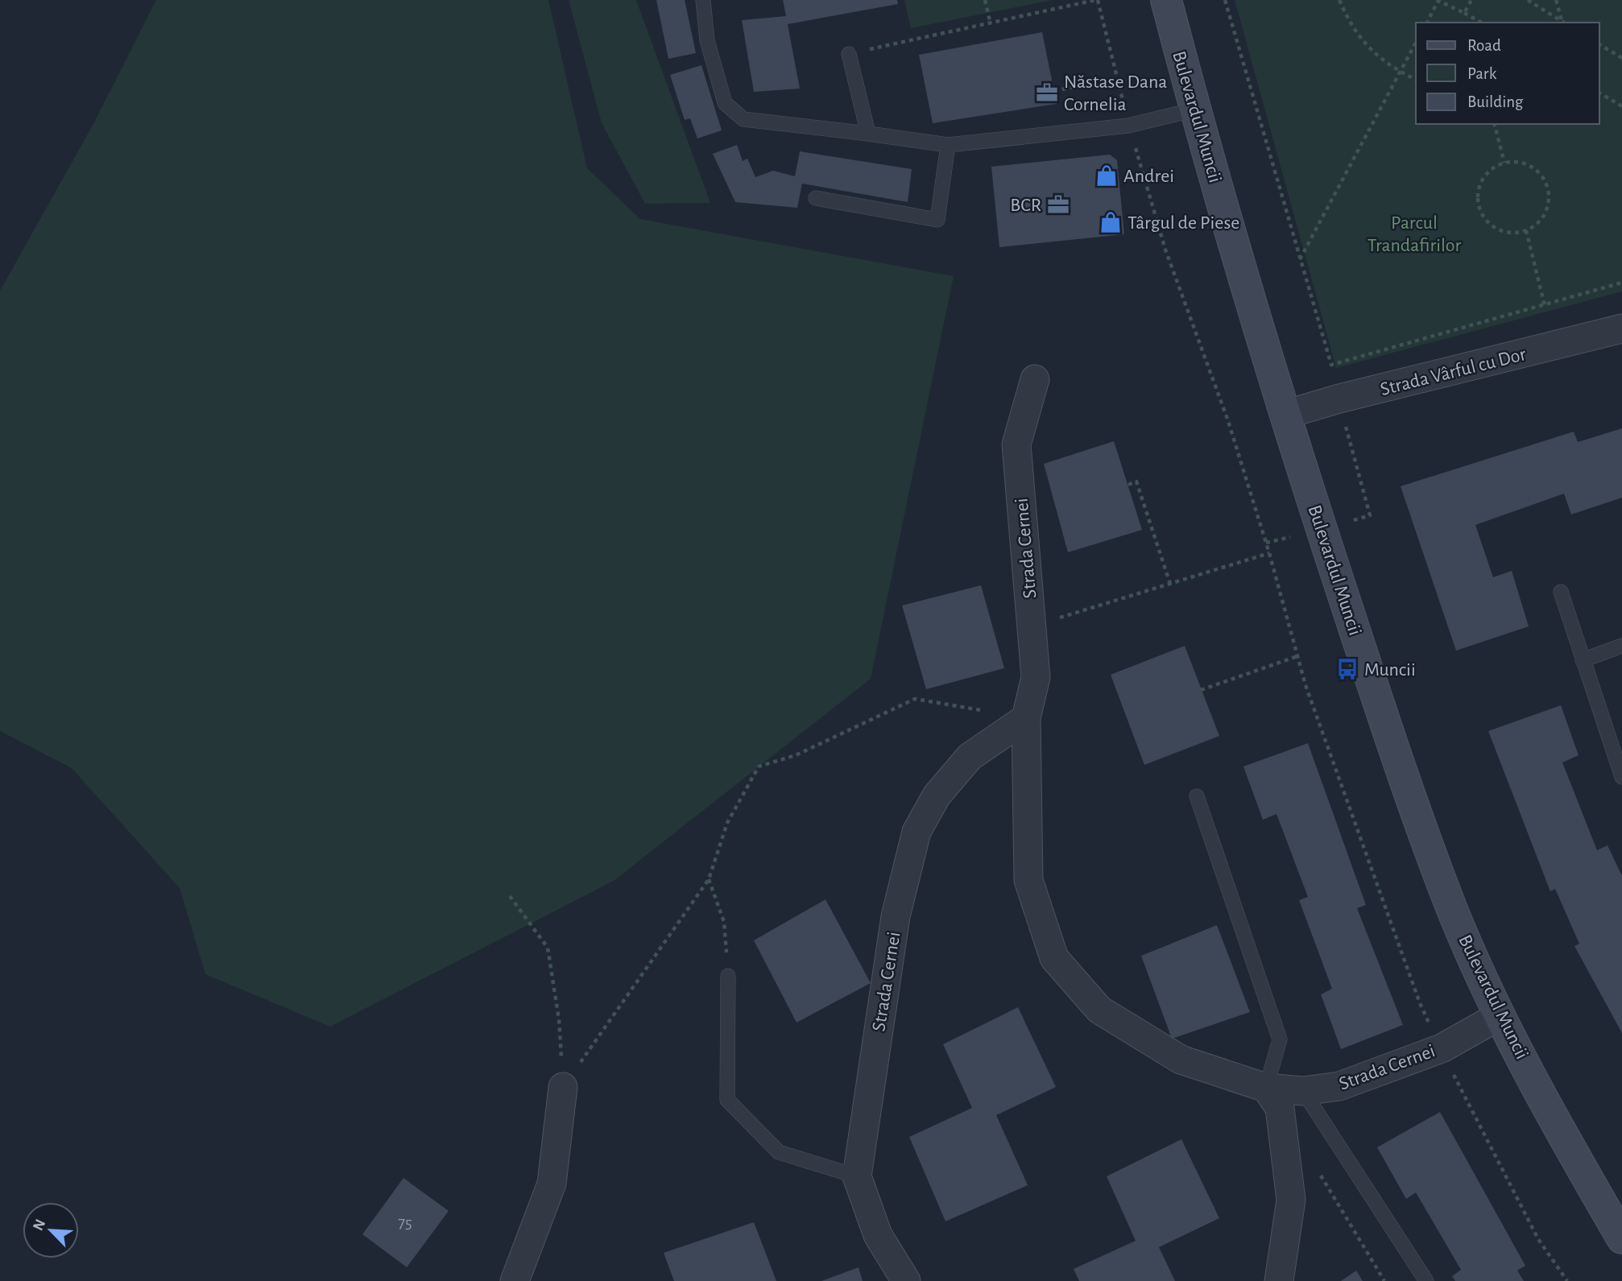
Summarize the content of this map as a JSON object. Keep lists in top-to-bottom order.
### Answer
{
  "streets": {
    "main road": ["Bulevardul Muncii"],
    "street": ["Strada Vârful cu Dor", "Strada Cernei"]
  },
  "crossings": [
    ["Bulevardul Muncii", "Strada Vârful cu Dor"],
    ["Bulevardul Muncii", "Strada Cernei"]
  ],
  "parks": ["Parcul Trandafirilor"],
  "places": {
    "office": ["Năstase Dana Cornelia", "BCR"],
    "shop": ["Andrei", "Târgul de Piese"],
    "bus stop": ["Muncii"]
  },
  "house_numbers": ["75"],
  "legend": ["Road", "Park", "Building"],
  "north": "top left"
}
